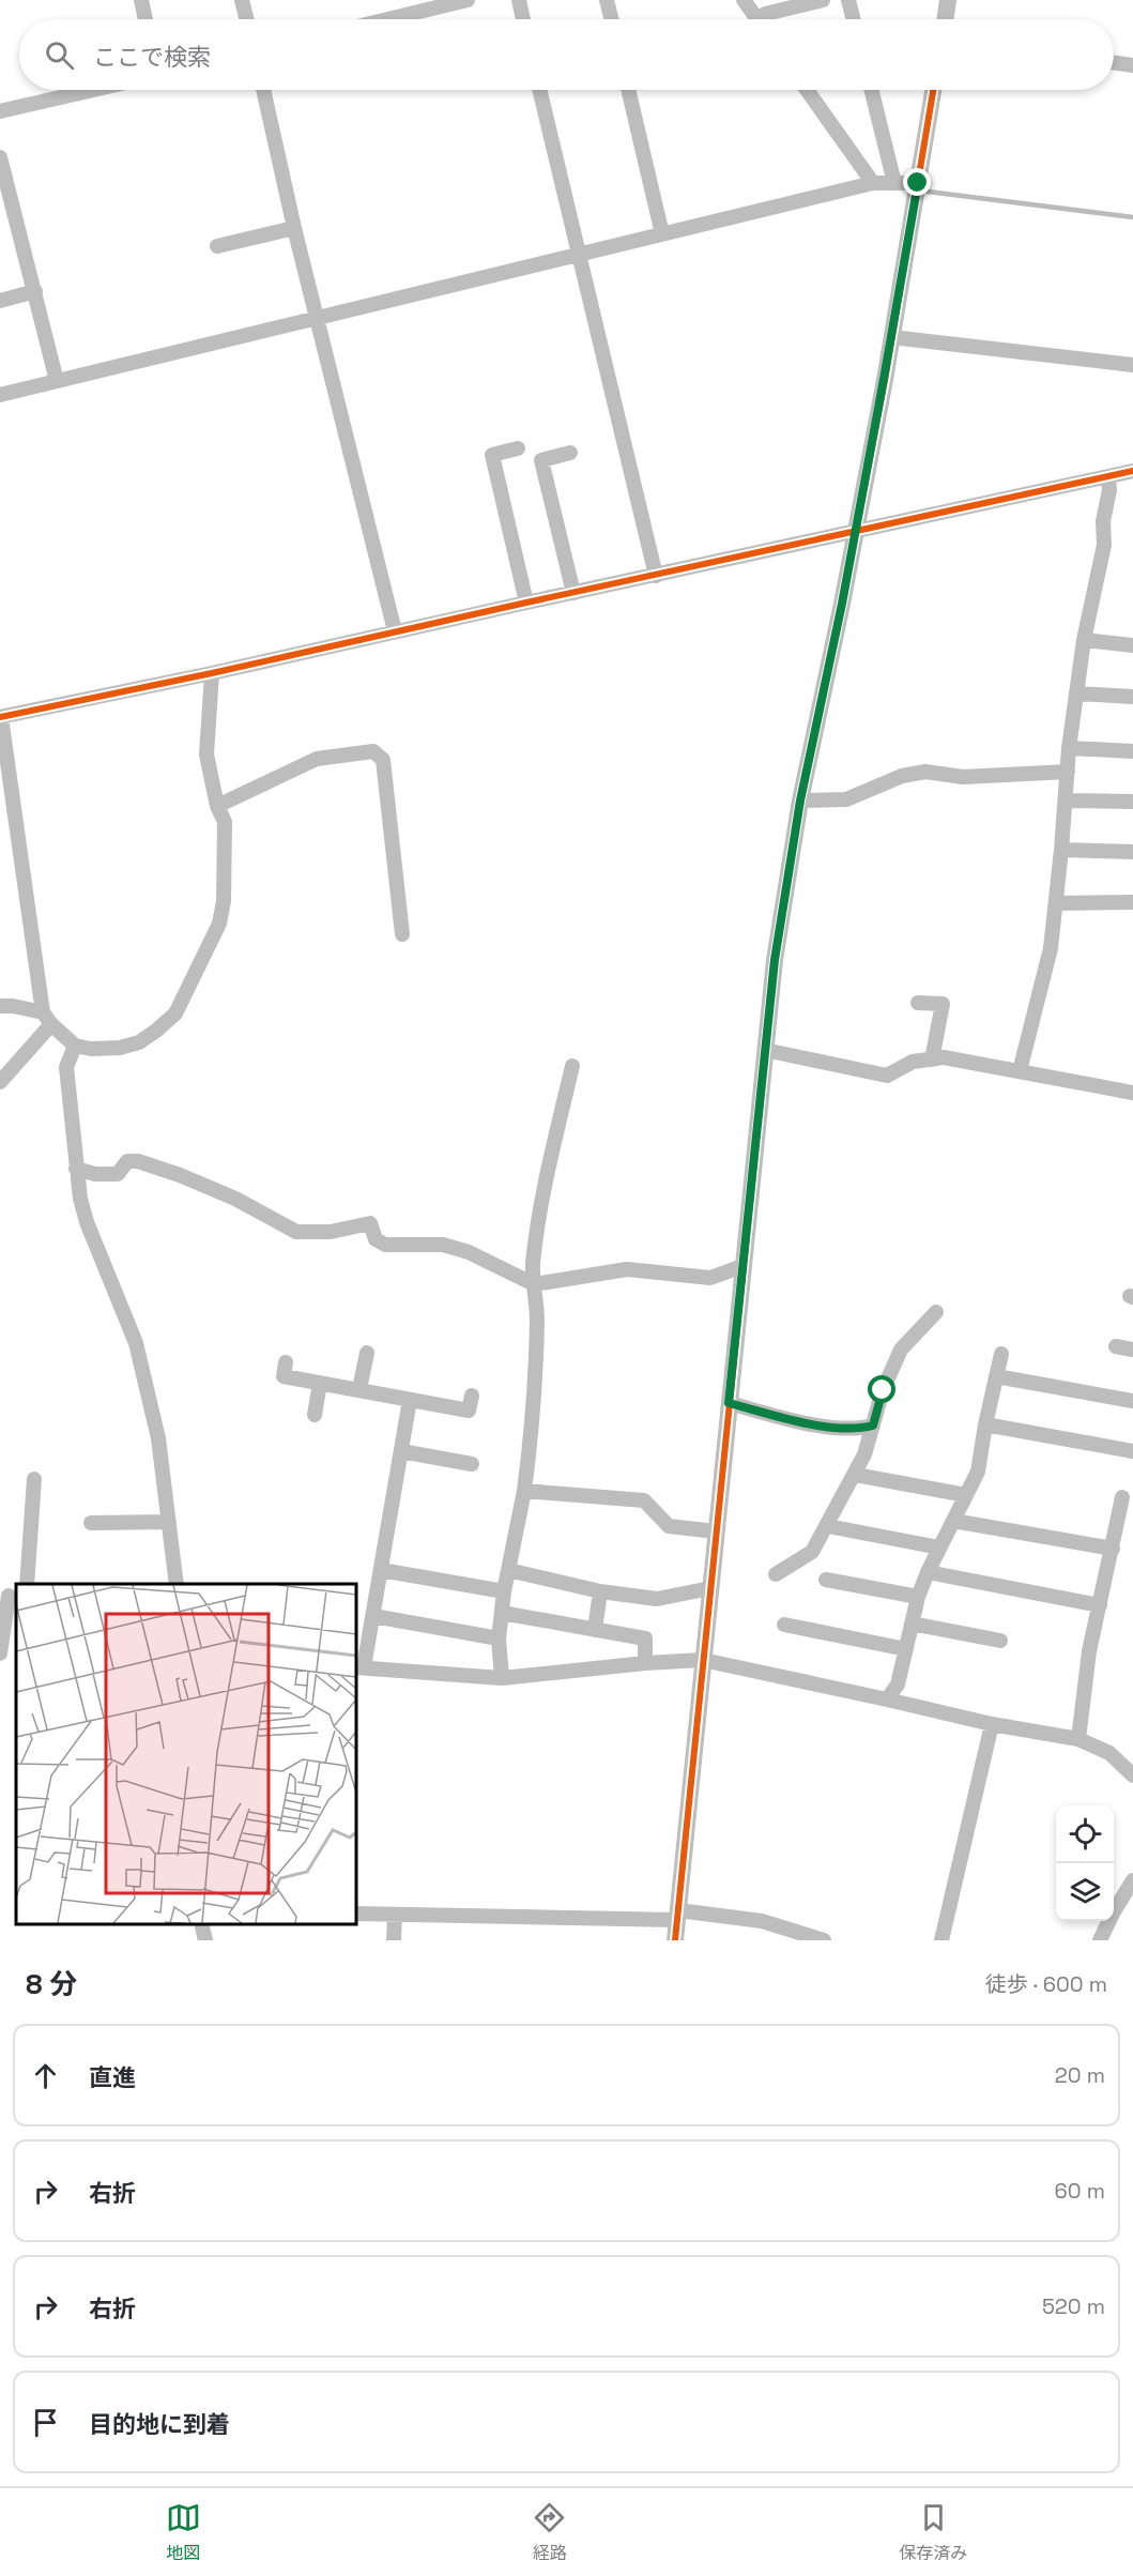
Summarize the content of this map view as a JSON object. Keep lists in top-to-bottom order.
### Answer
{
  "page": {
    "search": "ここで検索",
    "heading": ["8 分", "徒歩 · 600 m"],
    "list": [
      ["直進", "20 m"],
      ["右折", "60 m"],
      ["右折", "520 m"],
      "目的地に到着"
    ],
    "nav": ["地図", "経路", "保存済み"]
  }
}
